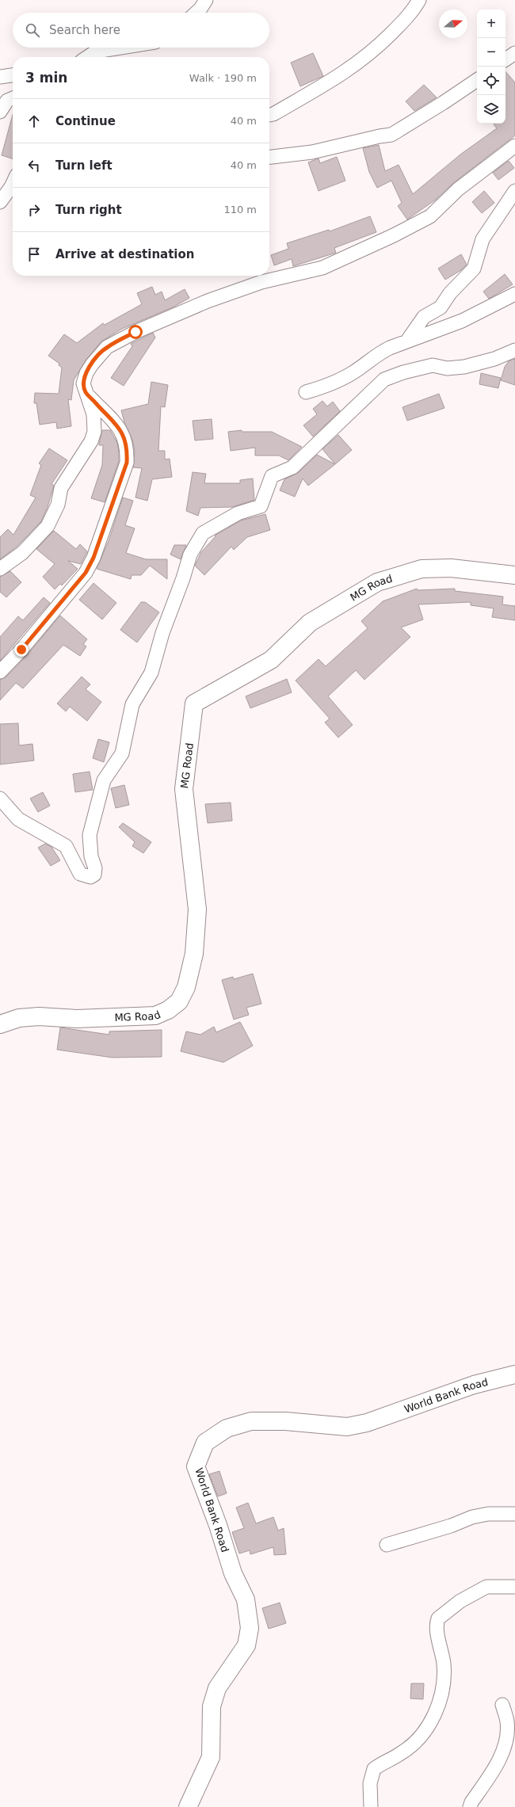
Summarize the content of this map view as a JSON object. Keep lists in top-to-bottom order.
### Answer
{
  "streets": {
    "main road": ["MG Road", "World Bank Road"]
  },
  "north": "right",
  "page": {
    "map_buttons": ["+", "−"],
    "search": "Search here",
    "heading": ["3 min", "Walk · 190 m"],
    "list": [
      ["Continue", "40 m"],
      ["Turn left", "40 m"],
      ["Turn right", "110 m"],
      "Arrive at destination"
    ]
  }
}
